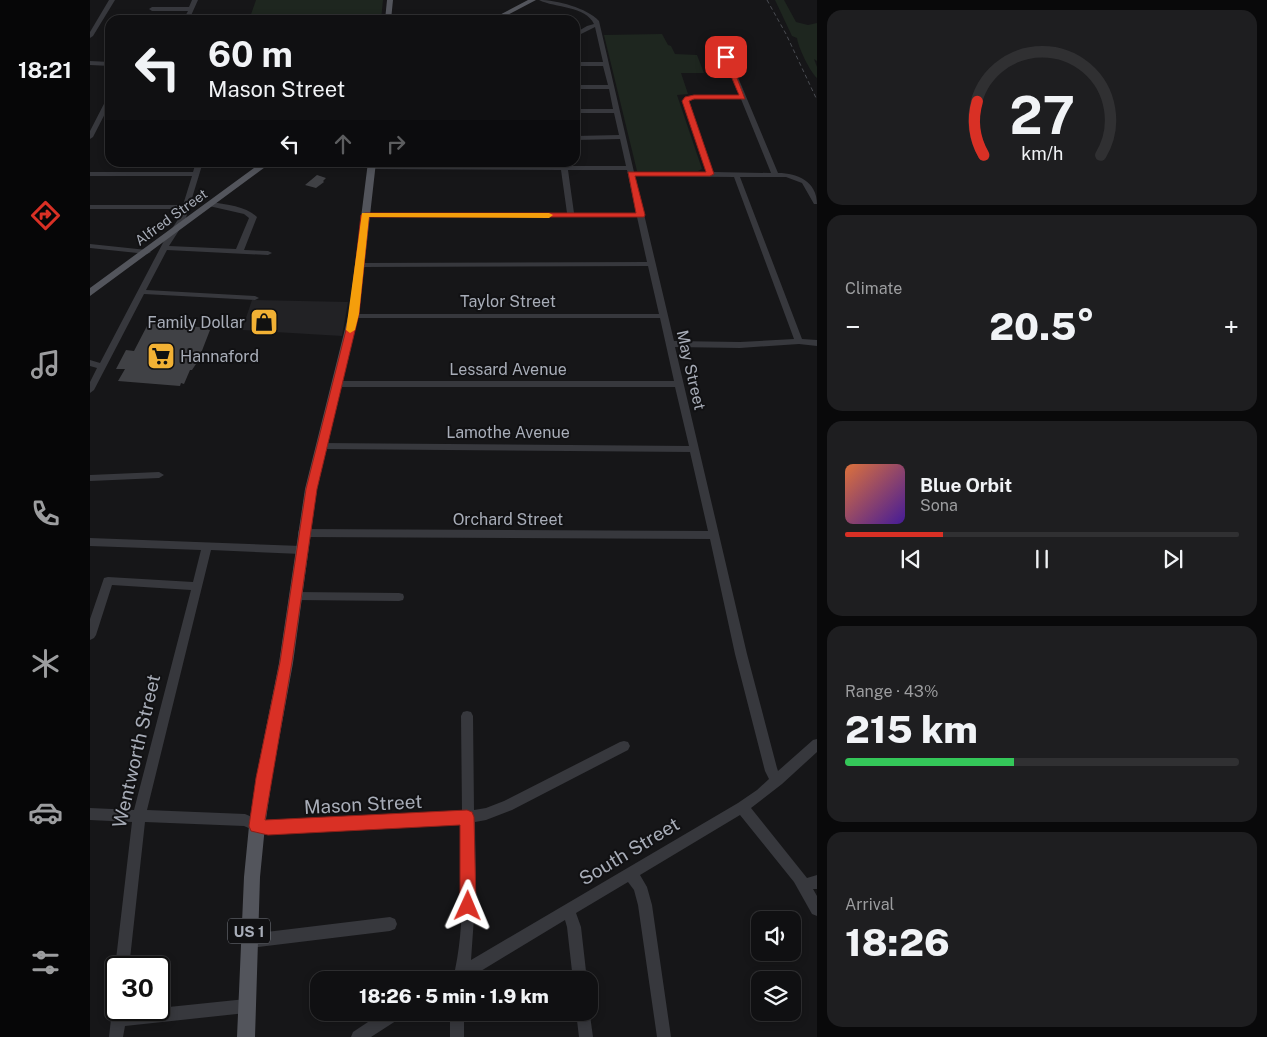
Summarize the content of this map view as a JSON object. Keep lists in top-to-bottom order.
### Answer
{
  "streets": {
    "main road": ["Alfred Street", "US 1"],
    "street": [
      "Taylor Street",
      "Lessard Avenue",
      "May Street",
      "Lamothe Avenue",
      "Orchard Street",
      "Wentworth Street",
      "Mason Street",
      "South Street"
    ]
  },
  "crossings": [
    ["Taylor Street", "May Street"],
    ["Taylor Street", "US 1"],
    ["Lessard Avenue", "May Street"],
    ["Lessard Avenue", "US 1"],
    ["May Street", "Lamothe Avenue"],
    ["May Street", "Orchard Street"],
    ["May Street", "South Street"],
    ["Lamothe Avenue", "US 1"],
    ["Orchard Street", "US 1"],
    ["Wentworth Street", "Mason Street"],
    ["Mason Street", "US 1"]
  ],
  "places": {
    "shop": ["Family Dollar"],
    "supermarket": ["Hannaford"]
  },
  "page": {
    "tabs": "18:21",
    "turn": ["60 m", "Mason Street"],
    "tile": [
      "Climate",
      ["Range · 43%", "215 km"],
      ["Arrival", "18:26"]
    ],
    "heat": ["−", "20.5°", "+"],
    "song": ["Blue Orbit", "Sona"],
    "limit": "30",
    "trip": "18:26 · 5 min · 1.9 km",
    "gauge": ["27", "km/h"]
  }
}
